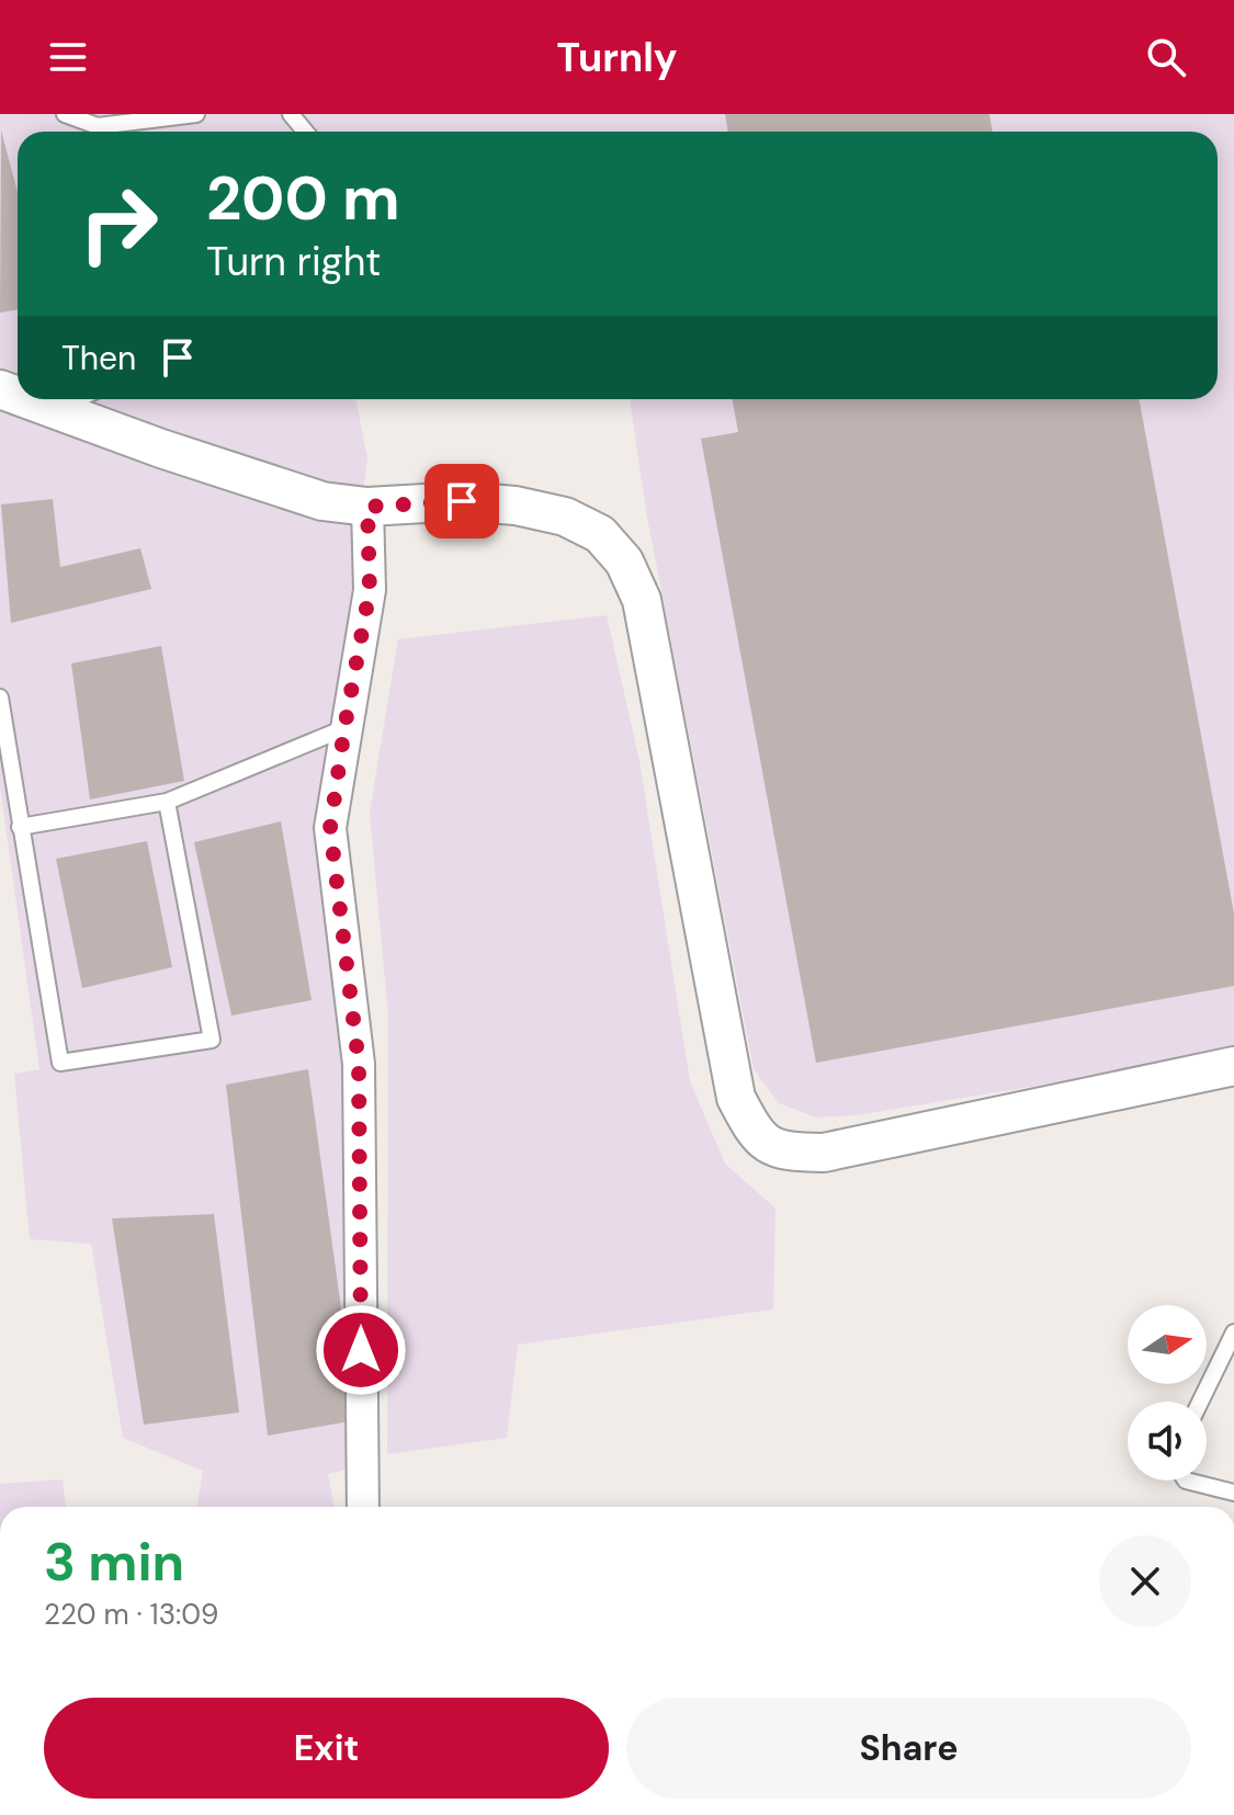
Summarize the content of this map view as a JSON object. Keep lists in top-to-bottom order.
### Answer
{
  "north": "right",
  "page": {
    "header": "Turnly",
    "turn": ["200 m", "Turn right"],
    "then": "Then",
    "heading": ["3 min", "220 m · 13:09"],
    "buttons": ["Exit", "Share"]
  }
}
